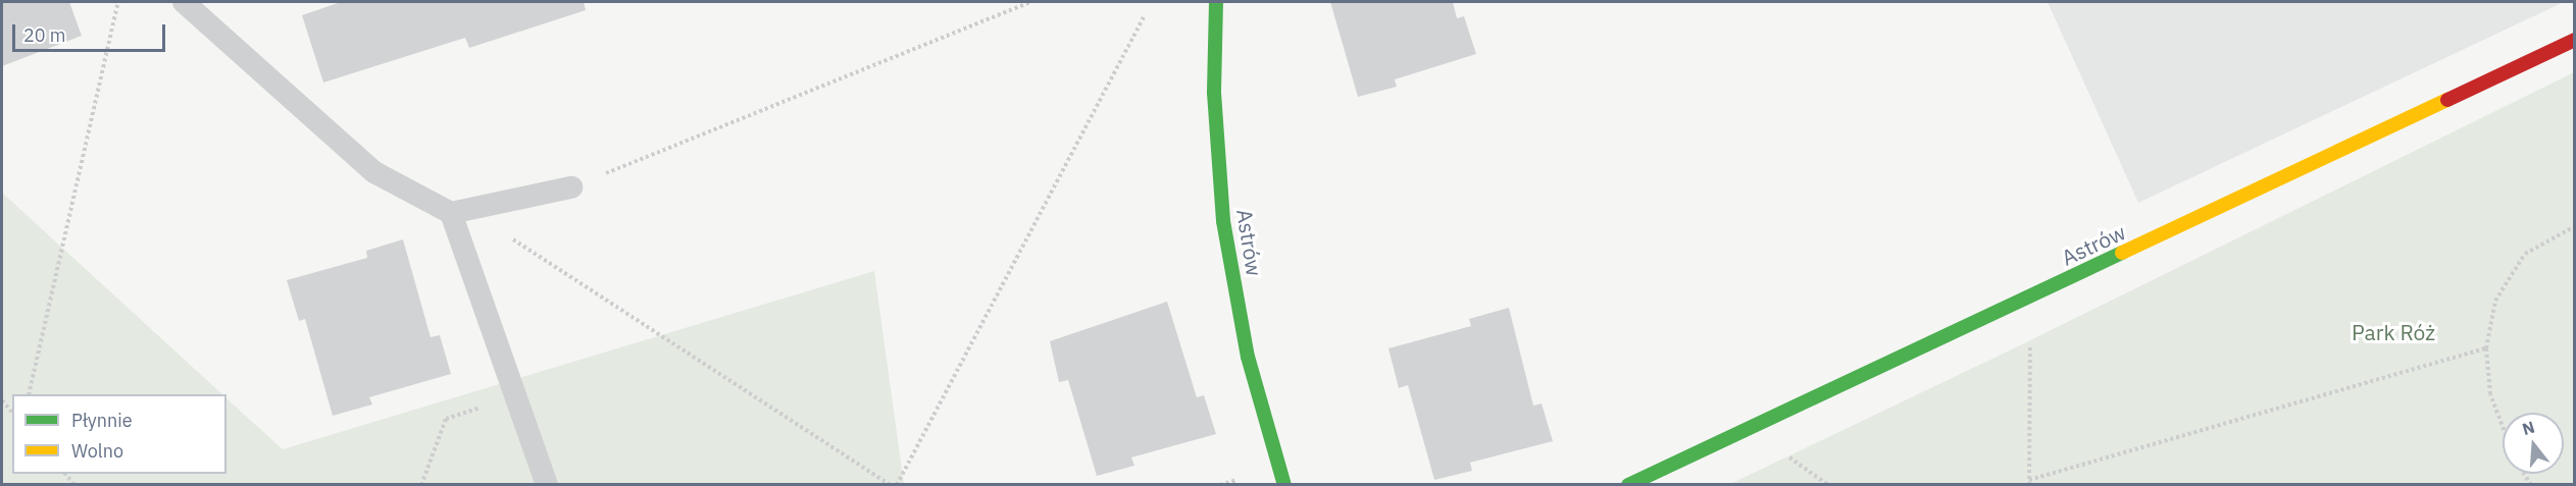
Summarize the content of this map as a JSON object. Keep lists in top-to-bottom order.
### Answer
{
  "streets": {
    "street": ["Astrów"]
  },
  "parks": ["Park Róż"],
  "legend": ["Płynnie", "Wolno"],
  "scale_bar": "20 m",
  "north": "top"
}
